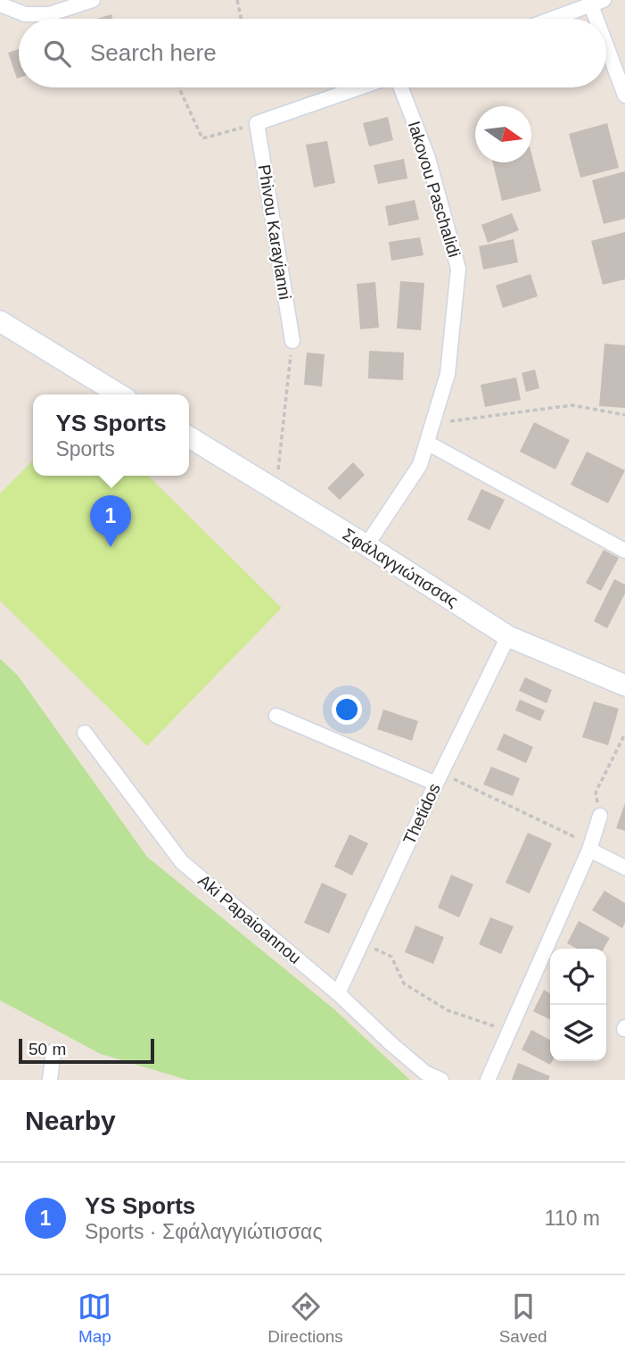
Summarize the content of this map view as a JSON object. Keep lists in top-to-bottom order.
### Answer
{
  "streets": {
    "street": [
      "Iakovou Paschalidi",
      "Phivou Karayianni",
      "Σφάλαγγιώτισσας",
      "Thetidos",
      "Aki Papaioannou"
    ]
  },
  "crossings": [
    ["Iakovou Paschalidi", "Σφάλαγγιώτισσας"],
    ["Σφάλαγγιώτισσας", "Thetidos"],
    ["Thetidos", "Aki Papaioannou"]
  ],
  "scale_bar": "50 m",
  "north": "right",
  "page": {
    "search": "Search here",
    "popup": ["YS Sports", "Sports"],
    "pins": "1",
    "scale": "50 m",
    "heading": "Nearby",
    "list": [
      {
        "mark": "1",
        "name": "YS Sports",
        "note": "Sports · Σφάλαγγιώτισσας",
        "value": "110 m"
      }
    ],
    "nav": ["Map", "Directions", "Saved"]
  }
}
